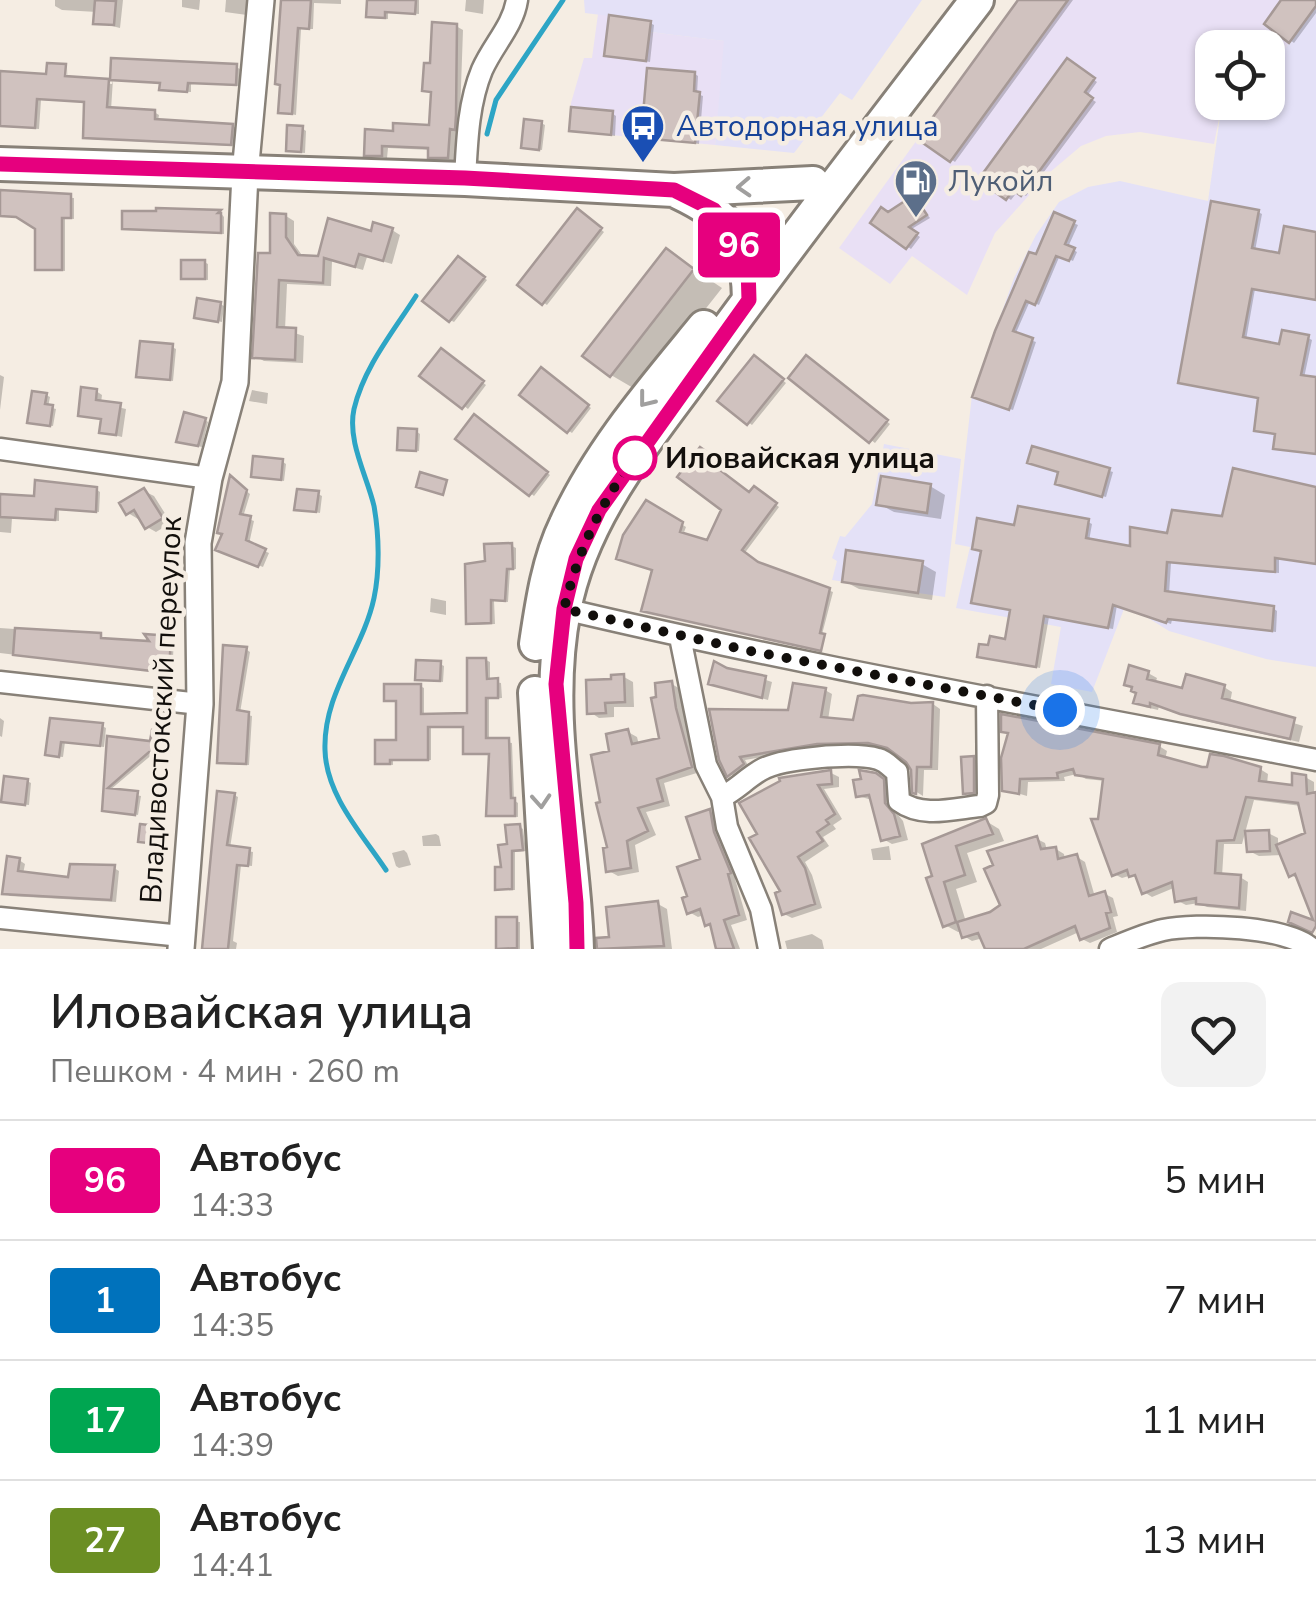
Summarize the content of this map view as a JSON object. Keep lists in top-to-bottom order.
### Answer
{
  "streets": {
    "street": ["Владивостокский переулок"]
  },
  "places": {
    "bus stop": ["Автодорная улица"],
    "fuel station": ["Лукойл"],
    "other": ["Иловайская улица"]
  },
  "lines": ["bus line 96"],
  "page": {
    "on_map": "96",
    "heading": ["Иловайская улица", "Пешком · 4 мин · 260 m"],
    "list": [
      {
        "mark": "96",
        "name": "Автобус",
        "note": "14:33",
        "value": "5 мин"
      },
      {
        "mark": "1",
        "name": "Автобус",
        "note": "14:35",
        "value": "7 мин"
      },
      {
        "mark": "17",
        "name": "Автобус",
        "note": "14:39",
        "value": "11 мин"
      },
      {
        "mark": "27",
        "name": "Автобус",
        "note": "14:41",
        "value": "13 мин"
      }
    ]
  }
}
